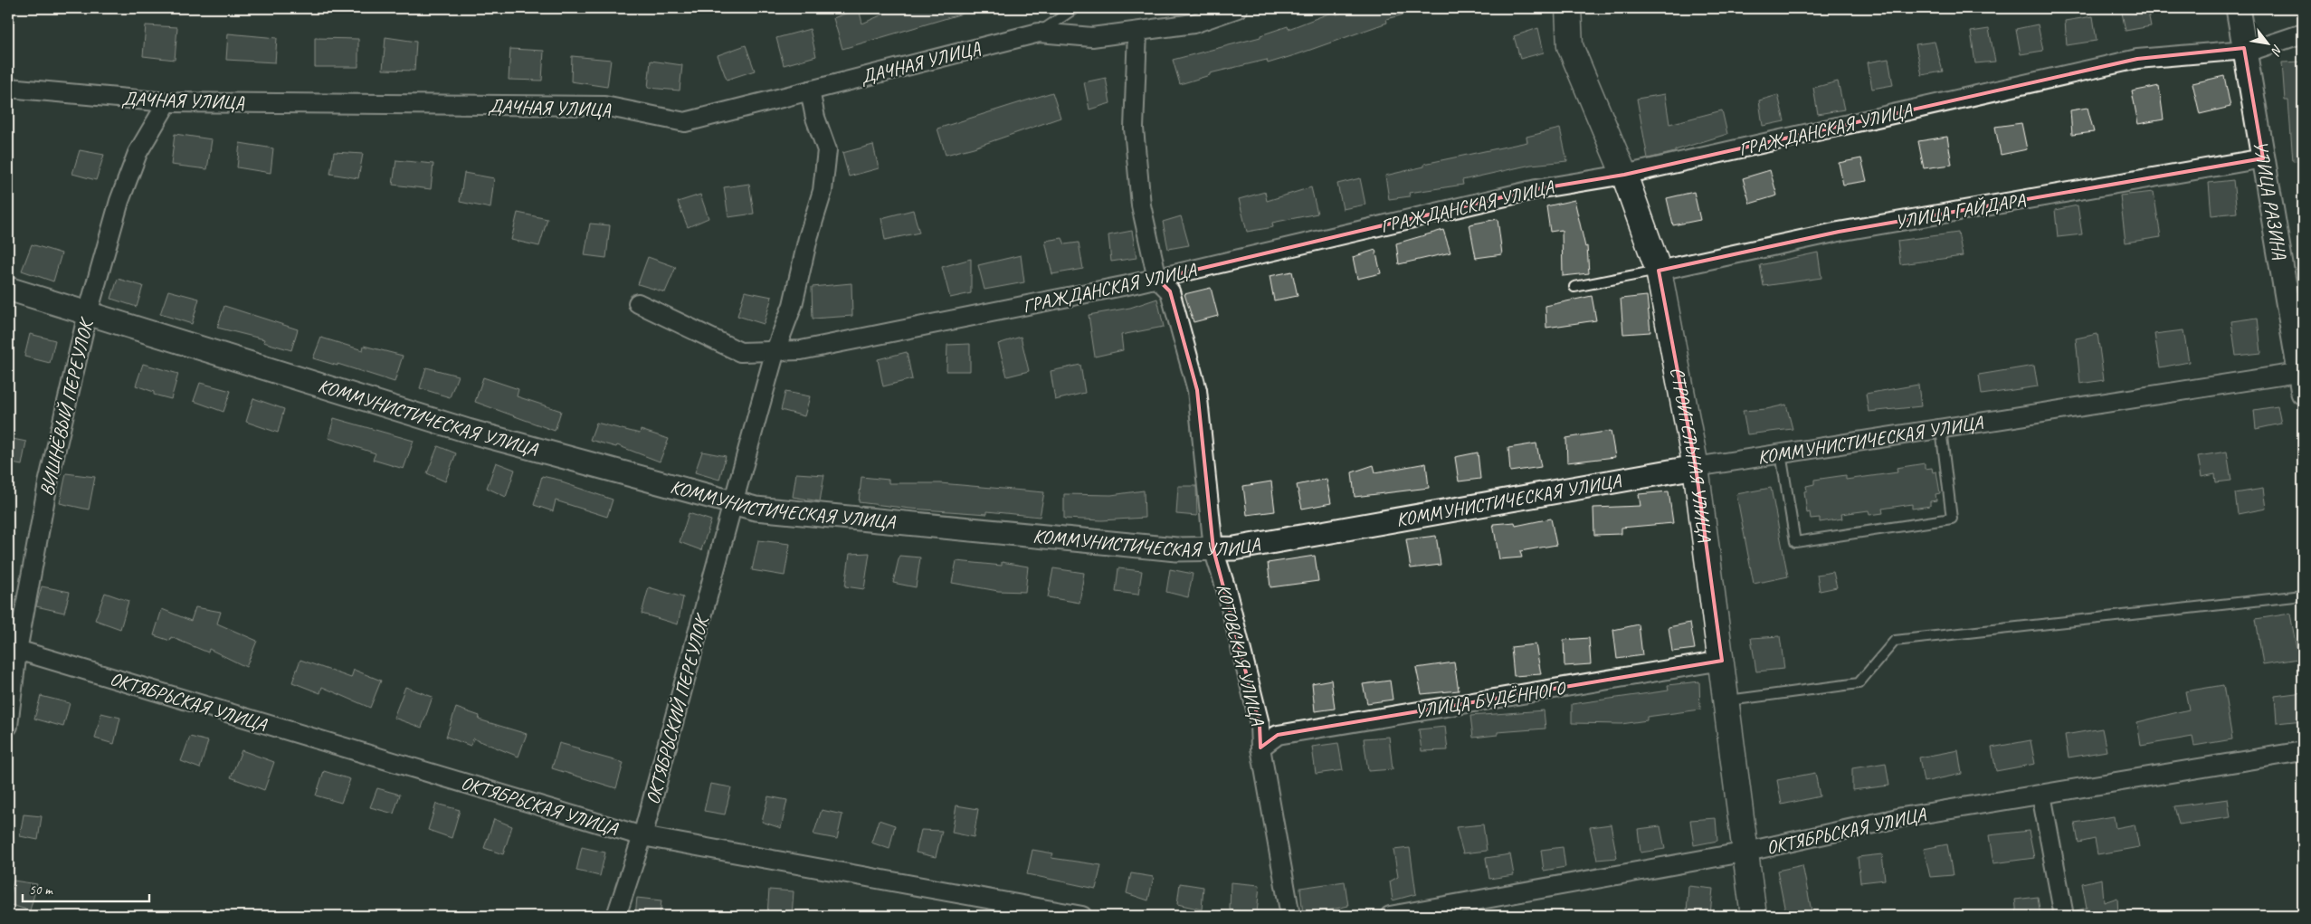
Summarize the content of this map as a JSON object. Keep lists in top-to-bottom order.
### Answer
{
  "streets": {
    "main road": ["СТРОИТЕЛЬНАЯ УЛИЦА"],
    "street": [
      "ДАЧНАЯ УЛИЦА",
      "ГРАЖДАНСКАЯ УЛИЦА",
      "УЛИЦА РАЗИНА",
      "УЛИЦА ГАЙДАРА",
      "ВИШНЁВЫЙ ПЕРЕУЛОК",
      "КОММУНИСТИЧЕСКАЯ УЛИЦА",
      "КОТОВСКАЯ УЛИЦА",
      "УЛИЦА БУДЁННОГО",
      "ОКТЯБРЬСКАЯ УЛИЦА",
      "ОКТЯБРЬСКИЙ ПЕРЕУЛОК"
    ]
  },
  "crossings": [
    ["ДАЧНАЯ УЛИЦА", "ВИШНЁВЫЙ ПЕРЕУЛОК"],
    ["ДАЧНАЯ УЛИЦА", "КОТОВСКАЯ УЛИЦА"],
    ["ГРАЖДАНСКАЯ УЛИЦА", "УЛИЦА РАЗИНА"],
    ["ГРАЖДАНСКАЯ УЛИЦА", "СТРОИТЕЛЬНАЯ УЛИЦА"],
    ["ГРАЖДАНСКАЯ УЛИЦА", "КОТОВСКАЯ УЛИЦА"],
    ["ГРАЖДАНСКАЯ УЛИЦА", "ОКТЯБРЬСКИЙ ПЕРЕУЛОК"],
    ["УЛИЦА РАЗИНА", "УЛИЦА ГАЙДАРА"],
    ["УЛИЦА РАЗИНА", "КОММУНИСТИЧЕСКАЯ УЛИЦА"],
    ["УЛИЦА ГАЙДАРА", "СТРОИТЕЛЬНАЯ УЛИЦА"],
    ["ВИШНЁВЫЙ ПЕРЕУЛОК", "КОММУНИСТИЧЕСКАЯ УЛИЦА"],
    ["ВИШНЁВЫЙ ПЕРЕУЛОК", "ОКТЯБРЬСКАЯ УЛИЦА"],
    ["КОММУНИСТИЧЕСКАЯ УЛИЦА", "СТРОИТЕЛЬНАЯ УЛИЦА"],
    ["КОММУНИСТИЧЕСКАЯ УЛИЦА", "КОТОВСКАЯ УЛИЦА"],
    ["КОММУНИСТИЧЕСКАЯ УЛИЦА", "ОКТЯБРЬСКИЙ ПЕРЕУЛОК"],
    ["СТРОИТЕЛЬНАЯ УЛИЦА", "УЛИЦА БУДЁННОГО"],
    ["СТРОИТЕЛЬНАЯ УЛИЦА", "ОКТЯБРЬСКАЯ УЛИЦА"],
    ["КОТОВСКАЯ УЛИЦА", "УЛИЦА БУДЁННОГО"],
    ["ОКТЯБРЬСКАЯ УЛИЦА", "ОКТЯБРЬСКИЙ ПЕРЕУЛОК"]
  ],
  "scale_bar": "50 m",
  "north": "bottom right"
}
